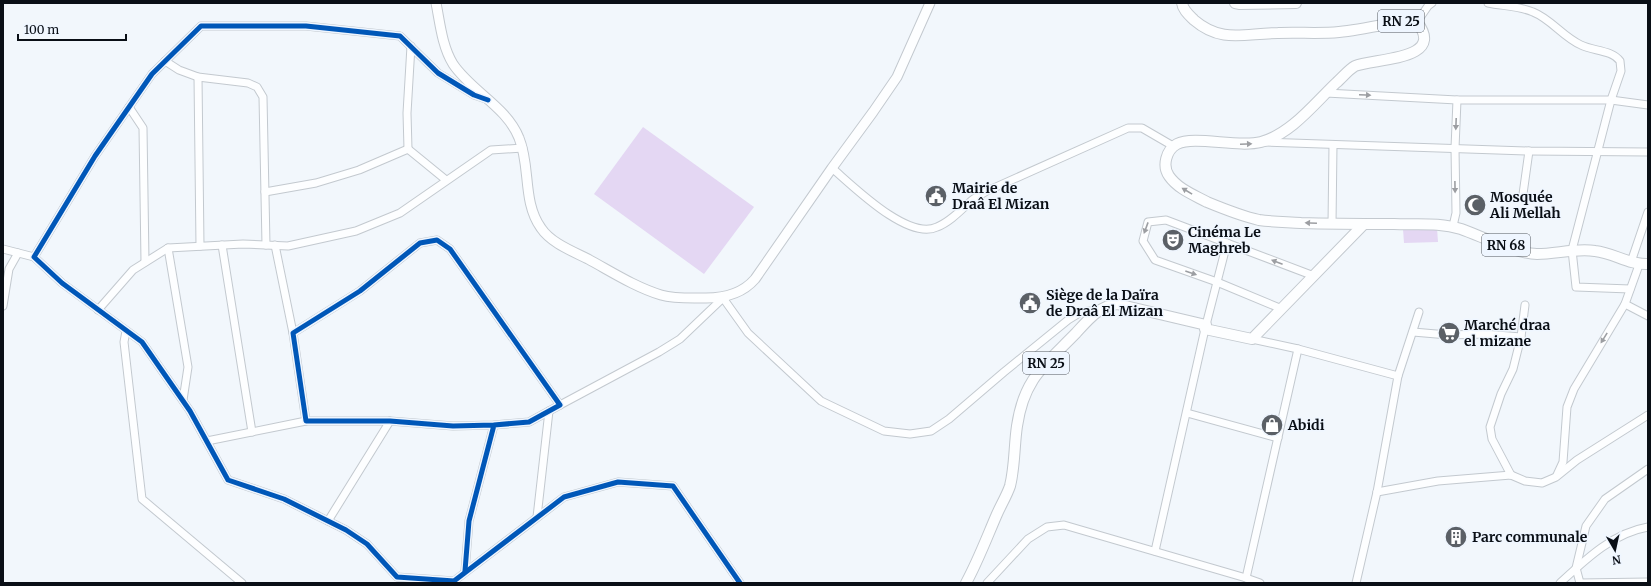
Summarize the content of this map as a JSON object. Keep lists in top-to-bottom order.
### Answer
{
  "streets": {
    "main road": ["RN 25", "RN 68"]
  },
  "places": {
    "public building": ["Mairie de Draâ El Mizan", "Siège de la Daïra de Draâ El Mizan"],
    "mosque": ["Mosquée Ali Mellah"],
    "theatre": ["Cinéma Le Maghreb"],
    "supermarket": ["Marché draa el mizane"],
    "shop": ["Abidi"],
    "building": ["Parc communale"]
  },
  "scale_bar": "100 m",
  "north": "bottom"
}
